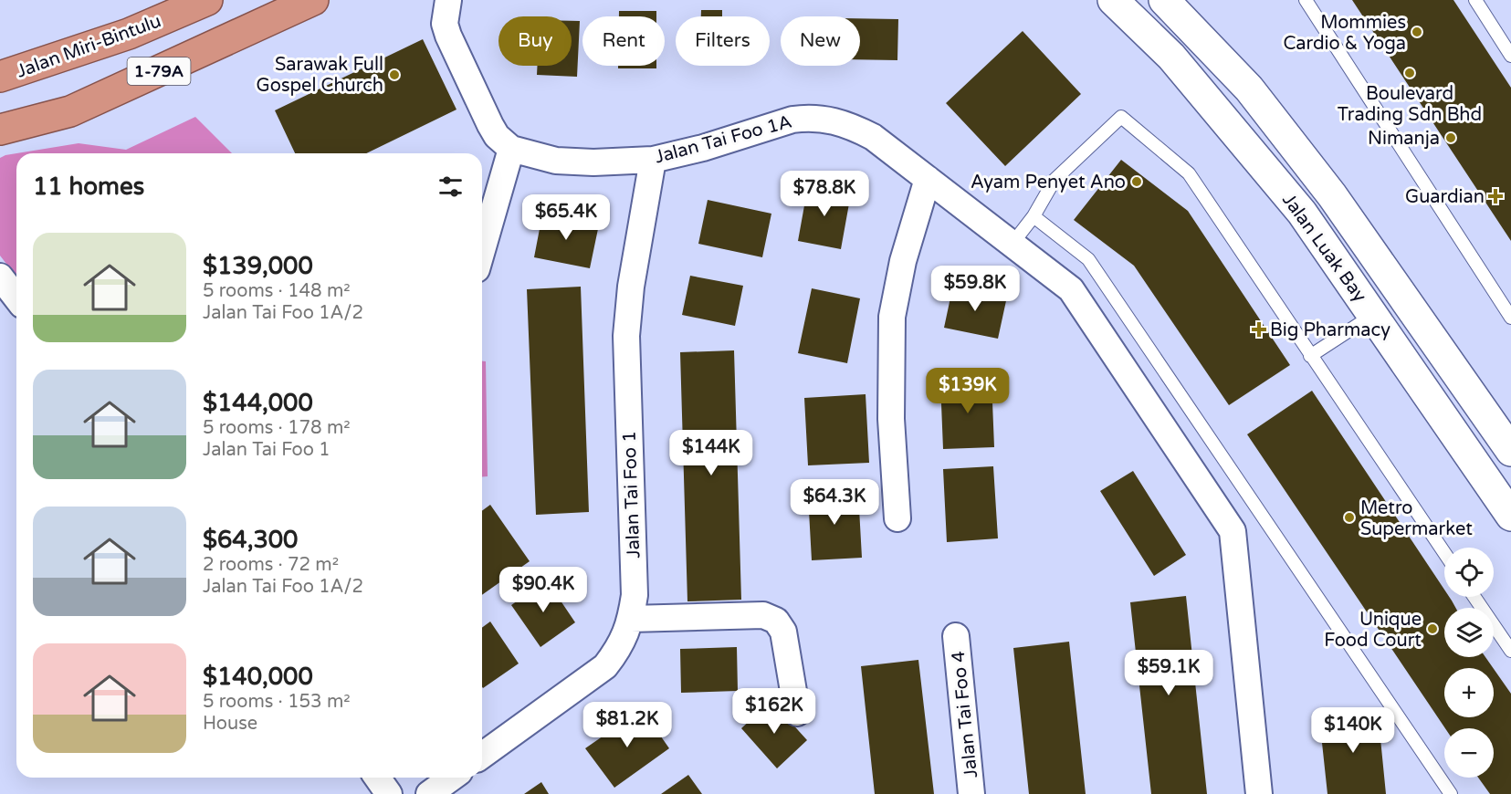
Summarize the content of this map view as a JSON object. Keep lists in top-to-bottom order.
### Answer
{
  "streets": {
    "highway": ["Jalan Miri-Bintulu", "1-79A"],
    "street": [
      "Jalan Tai Foo 1A",
      "Jalan Luak Bay",
      "Jalan Tai Foo 1",
      "Jalan Tai Foo 4"
    ]
  },
  "crossings": [
    ["Jalan Tai Foo 1A", "Jalan Tai Foo 1"]
  ],
  "places": {
    "other": [
      "Mommies Cardio & Yoga",
      "Boulevard Trading Sdn Bhd",
      "Sarawak Full Gospel Church",
      "Nimanja",
      "Ayam Penyet Ano",
      "Metro Supermarket",
      "Unique Food Court"
    ],
    "health": ["Guardian", "Big Pharmacy"]
  },
  "page": {
    "chip": [
      "Buy",
      "Rent",
      "Filters",
      "New"
    ],
    "heading": "11 homes",
    "price": [
      "$78.8K",
      "$65.4K",
      "$59.8K",
      "$139K",
      "$144K",
      "$64.3K",
      "$90.4K",
      "$59.1K",
      "$162K",
      "$81.2K",
      "$140K"
    ],
    "list": [
      {
        "name": "$139,000",
        "note": "5 rooms · 148 m² · Jalan Tai Foo 1A/2"
      },
      {
        "name": "$144,000",
        "note": "5 rooms · 178 m² · Jalan Tai Foo 1"
      },
      {
        "name": "$64,300",
        "note": "2 rooms · 72 m² · Jalan Tai Foo 1A/2"
      },
      {
        "name": "$140,000",
        "note": "5 rooms · 153 m² · House"
      }
    ],
    "map_buttons": ["+", "−"]
  }
}
